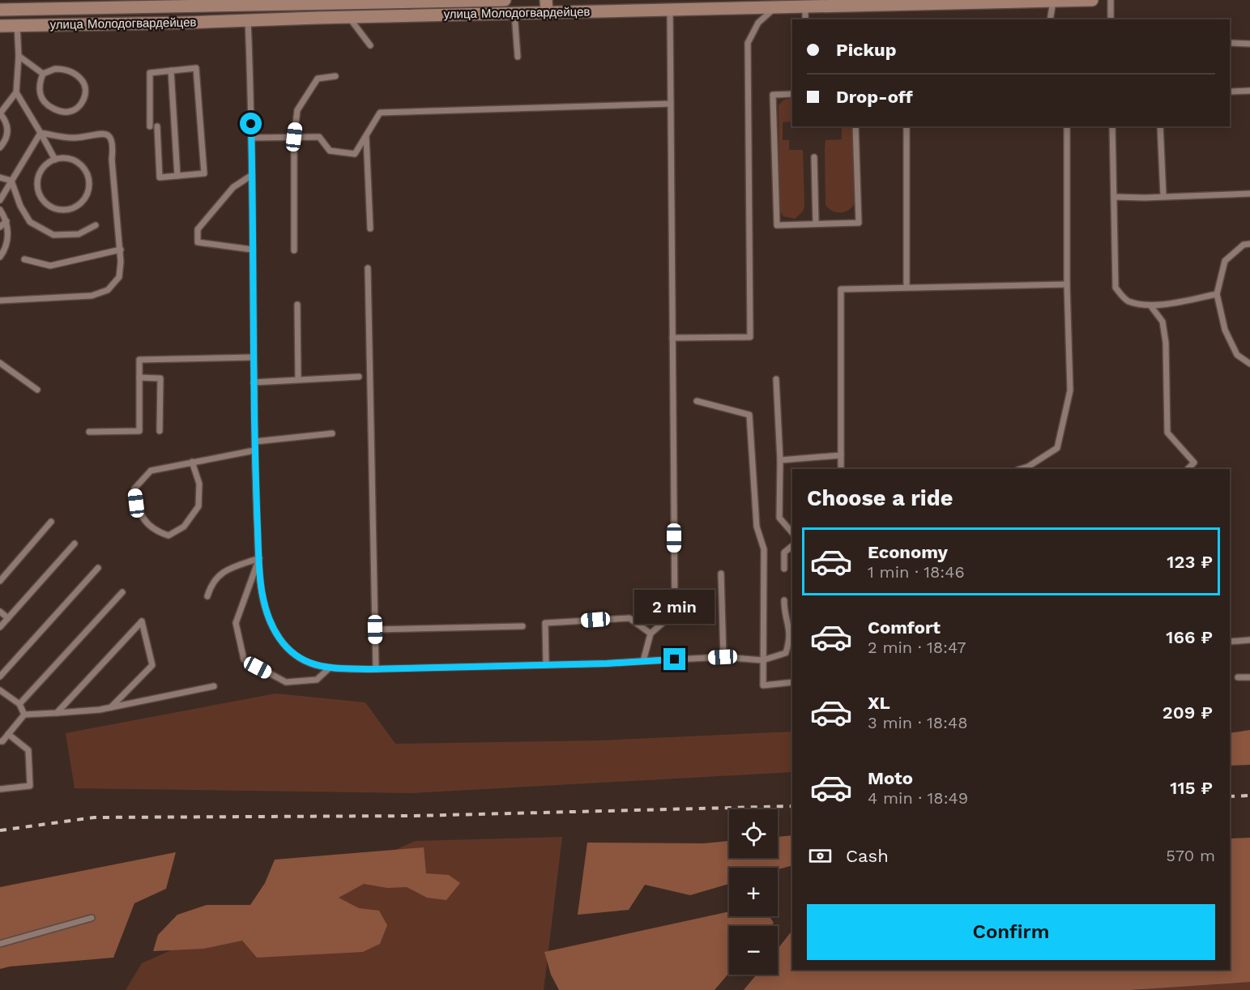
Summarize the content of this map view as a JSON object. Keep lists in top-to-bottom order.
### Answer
{
  "streets": {
    "main road": ["улица Молодогвардейцев"]
  },
  "page": {
    "banner": ["Pickup", "Drop-off"],
    "heading": "Choose a ride",
    "list": [
      {
        "name": "Economy",
        "note": "1 min · 18:46",
        "value": "123 ₽"
      },
      {
        "name": "Comfort",
        "note": "2 min · 18:47",
        "value": "166 ₽"
      },
      {
        "name": "XL",
        "note": "3 min · 18:48",
        "value": "209 ₽"
      },
      {
        "name": "Moto",
        "note": "4 min · 18:49",
        "value": "115 ₽"
      }
    ],
    "bubble": "2 min",
    "map_buttons": ["+", "−"],
    "pay": ["Cash", "570 m"],
    "buttons": "Confirm"
  }
}
